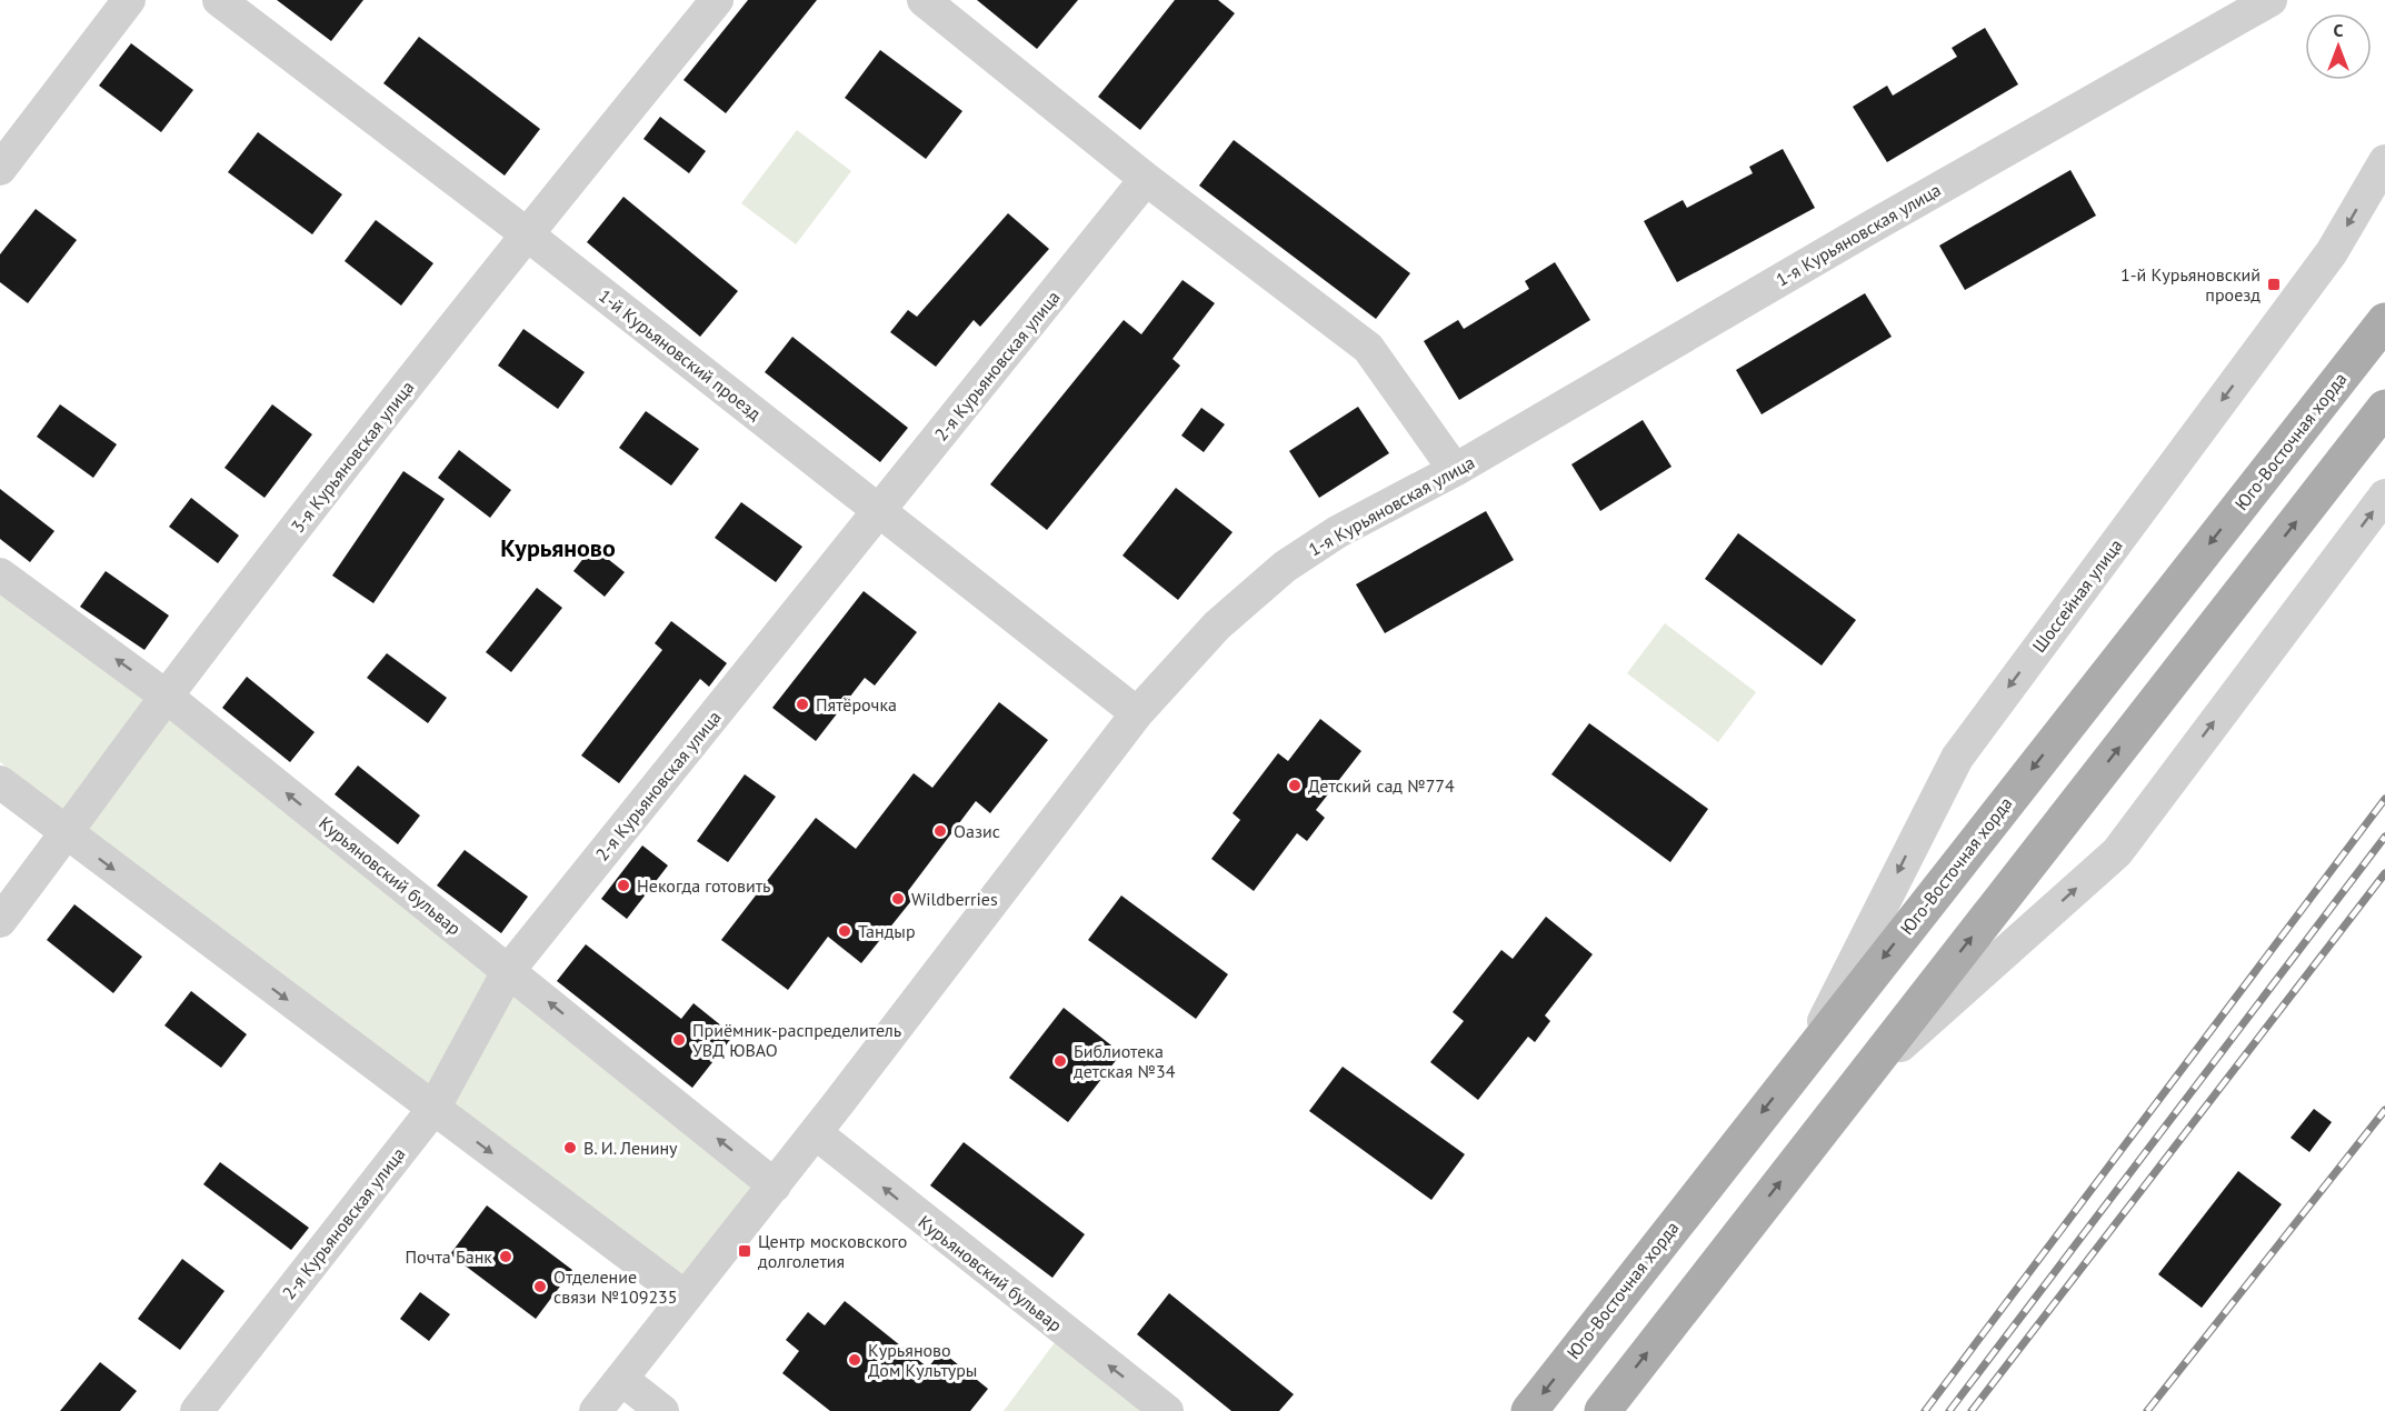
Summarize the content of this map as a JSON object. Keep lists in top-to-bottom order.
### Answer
{
  "streets": {
    "main road": ["Юго-Восточная хорда"],
    "street": [
      "1-я Курьяновская улица",
      "1-й Курьяновский проезд",
      "2-я Курьяновская улица",
      "3-я Курьяновская улица",
      "Шоссейная улица",
      "Курьяновский бульвар"
    ]
  },
  "crossings": [
    ["1-я Курьяновская улица", "1-й Курьяновский проезд"],
    ["1-я Курьяновская улица", "Курьяновский бульвар"],
    ["1-й Курьяновский проезд", "2-я Курьяновская улица"],
    ["1-й Курьяновский проезд", "3-я Курьяновская улица"],
    ["2-я Курьяновская улица", "Курьяновский бульвар"],
    ["Юго-Восточная хорда", "Шоссейная улица"],
    ["3-я Курьяновская улица", "Курьяновский бульвар"]
  ],
  "districts": ["Курьяново"],
  "places": {
    "transit": ["1-й Курьяновский проезд", "Центр московского долголетия"],
    "other": [
      "Пятёрочка",
      "Детский сад №774",
      "Оазис",
      "Некогда готовить",
      "Wildberries",
      "Тандыр",
      "Приёмник-распределитель УВД ЮВАО",
      "Библиотека детская №34",
      "В. И. Ленину",
      "Почта Банк",
      "Отделение связи №109235",
      "Курьяново Дом Культуры"
    ]
  },
  "north": "top"
}
